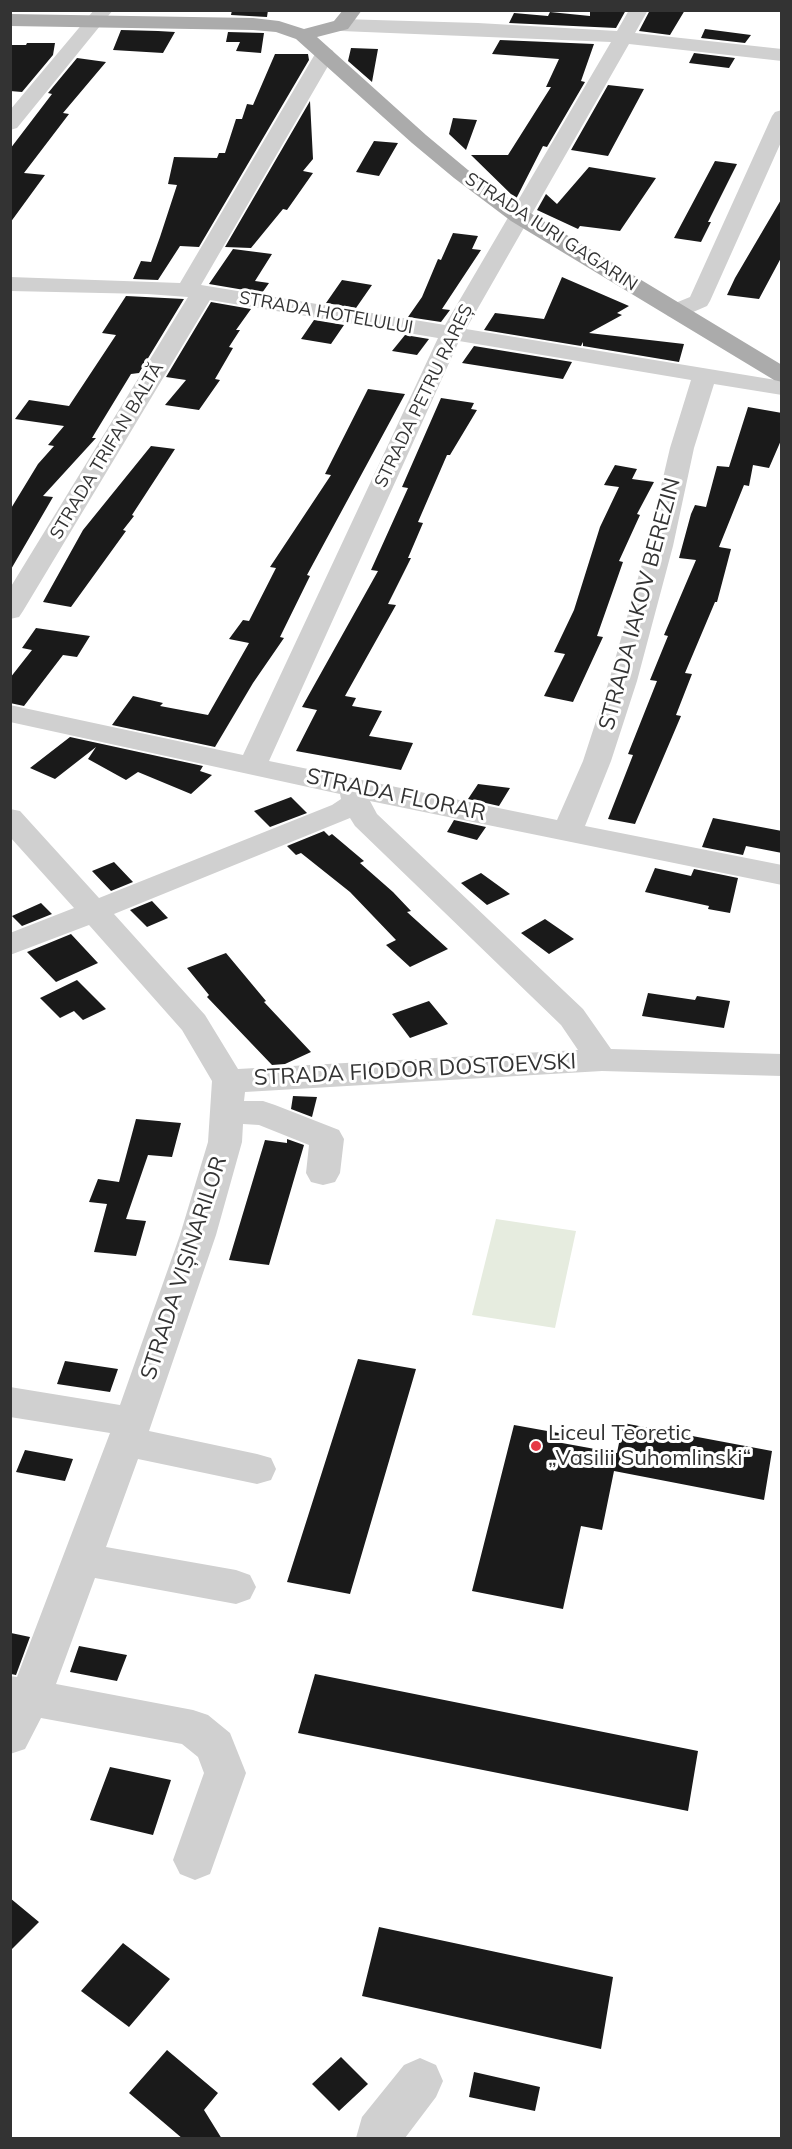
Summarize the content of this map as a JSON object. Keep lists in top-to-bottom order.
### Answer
{
  "streets": {
    "main road": ["STRADA IURI GAGARIN"],
    "street": [
      "STRADA HOTELULUI",
      "STRADA PETRU RAREȘ",
      "STRADA TRIFAN BALTĂ",
      "STRADA IAKOV BEREZIN",
      "STRADA FLORAR",
      "STRADA FIODOR DOSTOEVSKI",
      "STRADA VIȘINARILOR"
    ]
  },
  "crossings": [
    ["STRADA IURI GAGARIN", "STRADA PETRU RAREȘ"],
    ["STRADA IURI GAGARIN", "STRADA TRIFAN BALTĂ"],
    ["STRADA HOTELULUI", "STRADA PETRU RAREȘ"],
    ["STRADA HOTELULUI", "STRADA TRIFAN BALTĂ"],
    ["STRADA HOTELULUI", "STRADA IAKOV BEREZIN"],
    ["STRADA PETRU RAREȘ", "STRADA FLORAR"],
    ["STRADA IAKOV BEREZIN", "STRADA FLORAR"],
    ["STRADA FLORAR", "STRADA FIODOR DOSTOEVSKI"],
    ["STRADA FIODOR DOSTOEVSKI", "STRADA VIȘINARILOR"]
  ],
  "places": ["Liceul Teoretic „Vasilii Suhomlinski“"]
}
